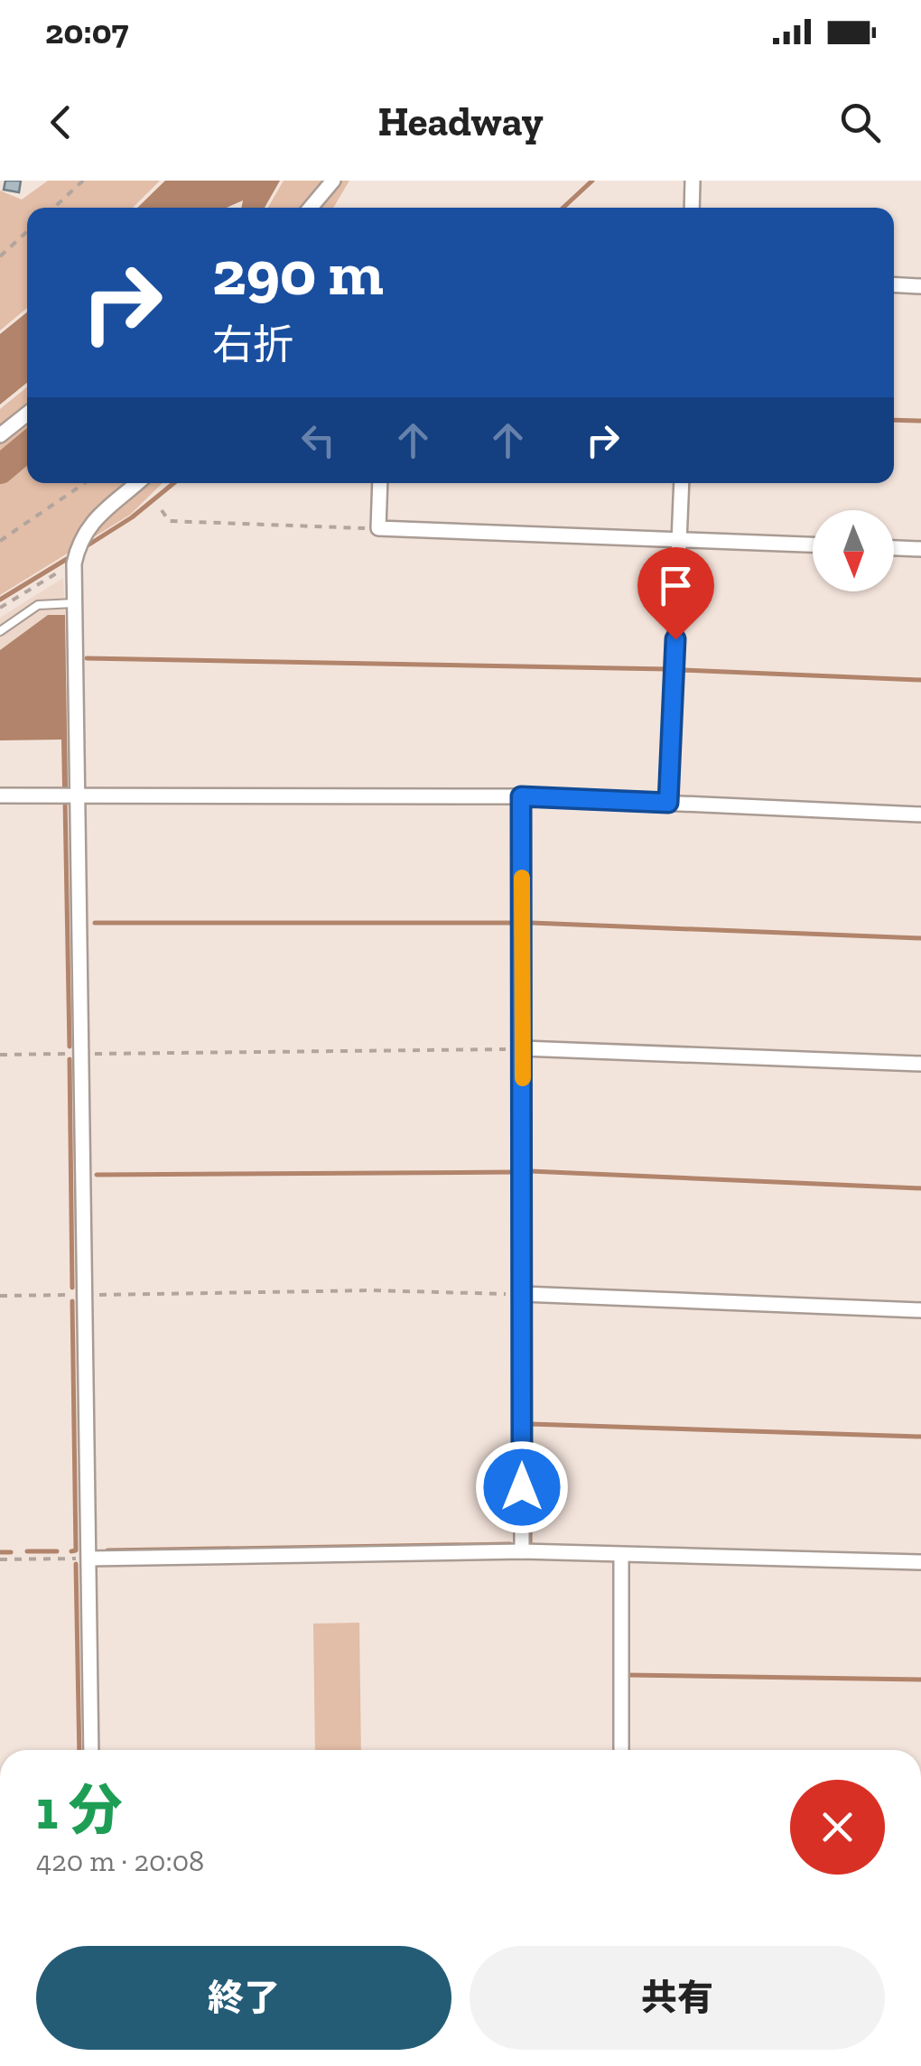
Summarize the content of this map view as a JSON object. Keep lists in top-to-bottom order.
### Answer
{
  "north": "bottom",
  "page": {
    "status": "20:07",
    "header": "Headway",
    "turn": ["290 m", "右折"],
    "heading": ["1 分", "420 m · 20:08"],
    "buttons": ["終了", "共有"]
  }
}
